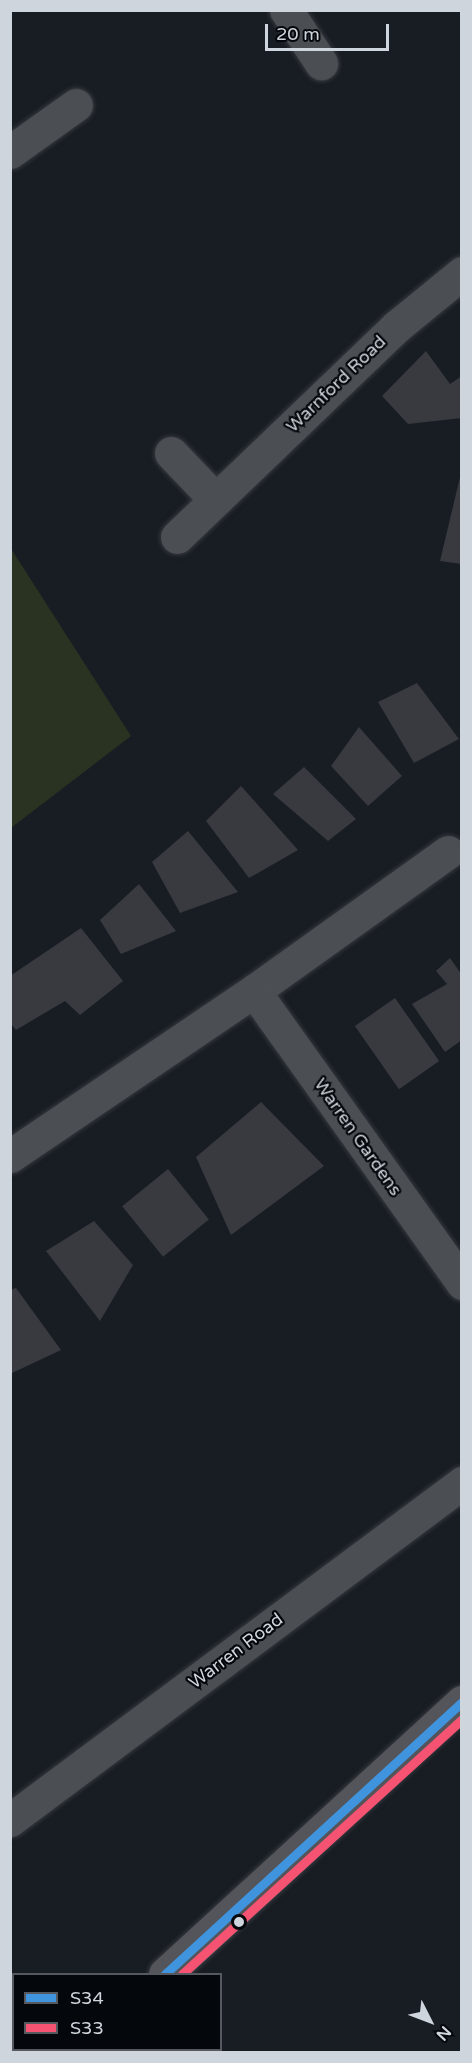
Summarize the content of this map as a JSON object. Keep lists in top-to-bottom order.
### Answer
{
  "streets": {
    "street": ["Warnford Road", "Warren Gardens", "Warren Road"]
  },
  "lines": ["transit line S34", "transit line S33"],
  "legend": ["S34", "S33"],
  "scale_bar": "20 m",
  "north": "bottom right"
}
